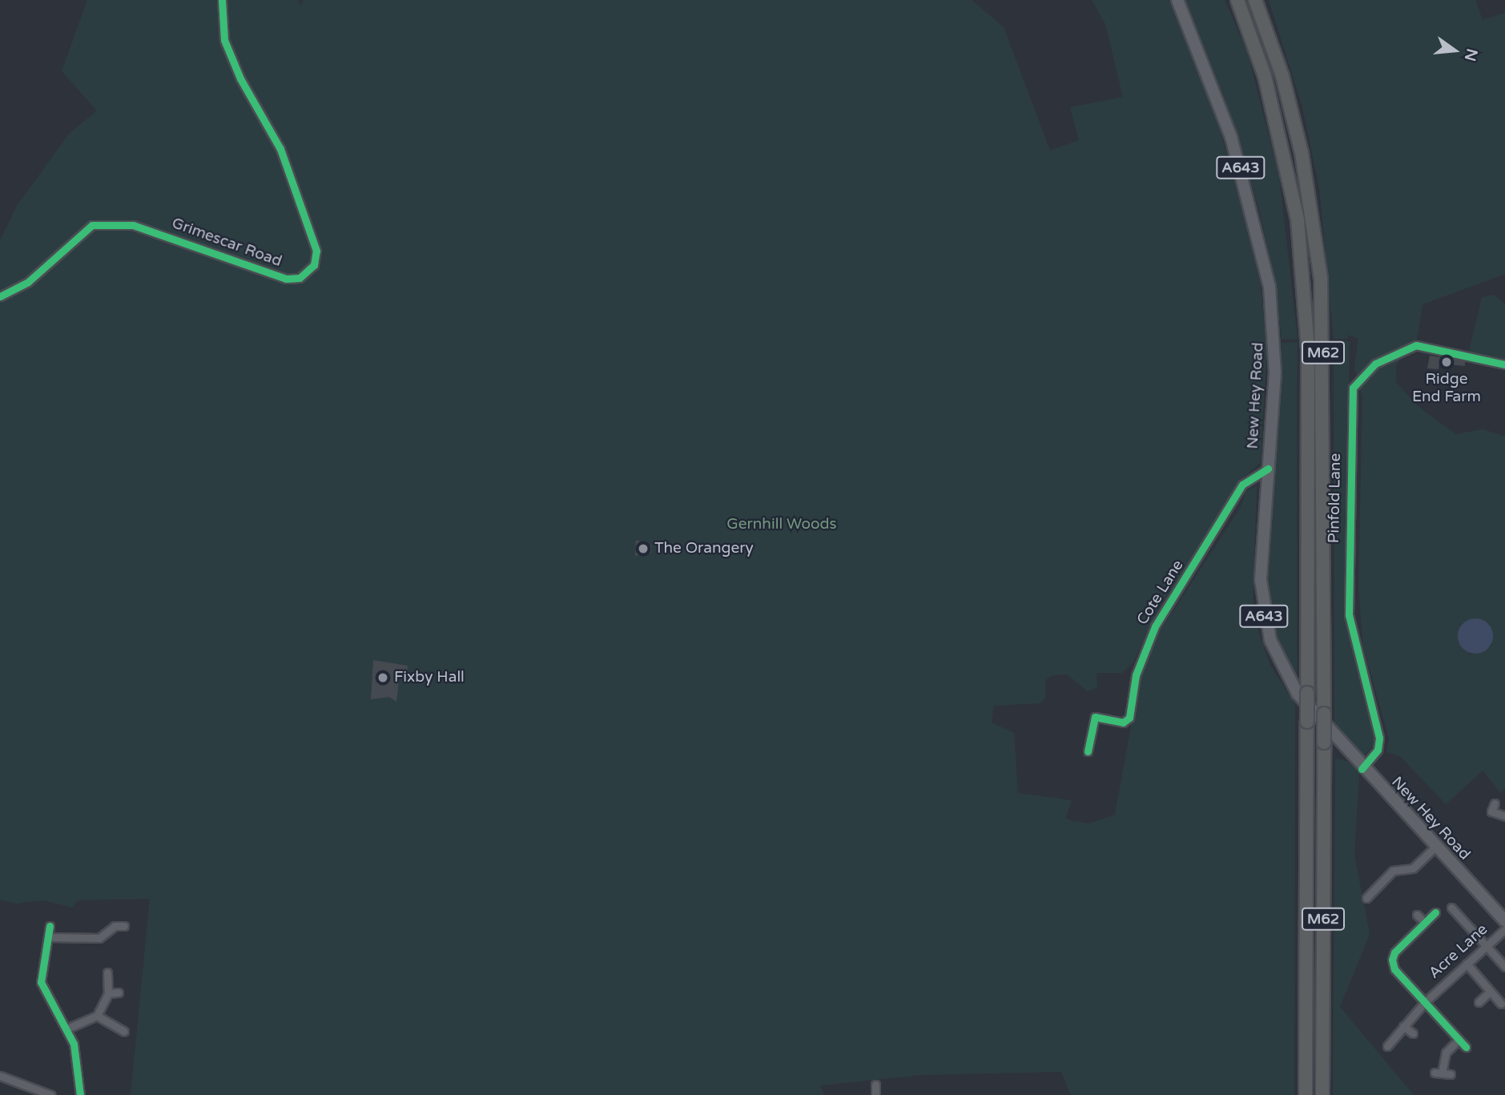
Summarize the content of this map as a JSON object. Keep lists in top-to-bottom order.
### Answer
{
  "streets": {
    "highway": ["M62"],
    "main road": ["A643", "New Hey Road"],
    "street": [
      "Grimescar Road",
      "Pinfold Lane",
      "Cote Lane",
      "Acre Lane"
    ]
  },
  "crossings": [
    ["New Hey Road", "Pinfold Lane"],
    ["New Hey Road", "Cote Lane"]
  ],
  "parks": ["Gernhill Woods"],
  "places": ["Ridge End Farm", "The Orangery", "Fixby Hall"],
  "north": "right"
}
